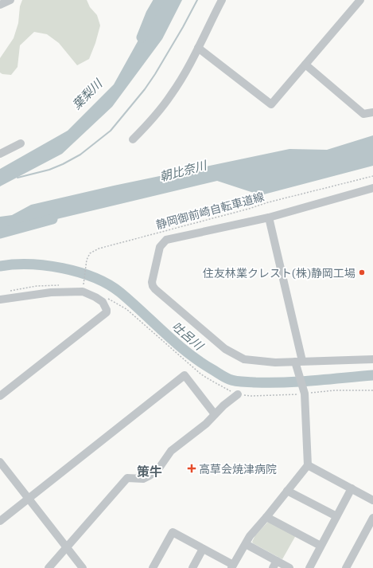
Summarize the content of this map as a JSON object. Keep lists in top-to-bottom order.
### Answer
{
  "streets": {
    "path": ["静岡御前崎自転車道線"]
  },
  "districts": ["策牛"],
  "water": ["葉梨川", "朝比奈川", "吐呂川"],
  "places": {
    "other": ["住友林業クレスト(株)静岡工場"],
    "health": ["高草会焼津病院"]
  }
}
